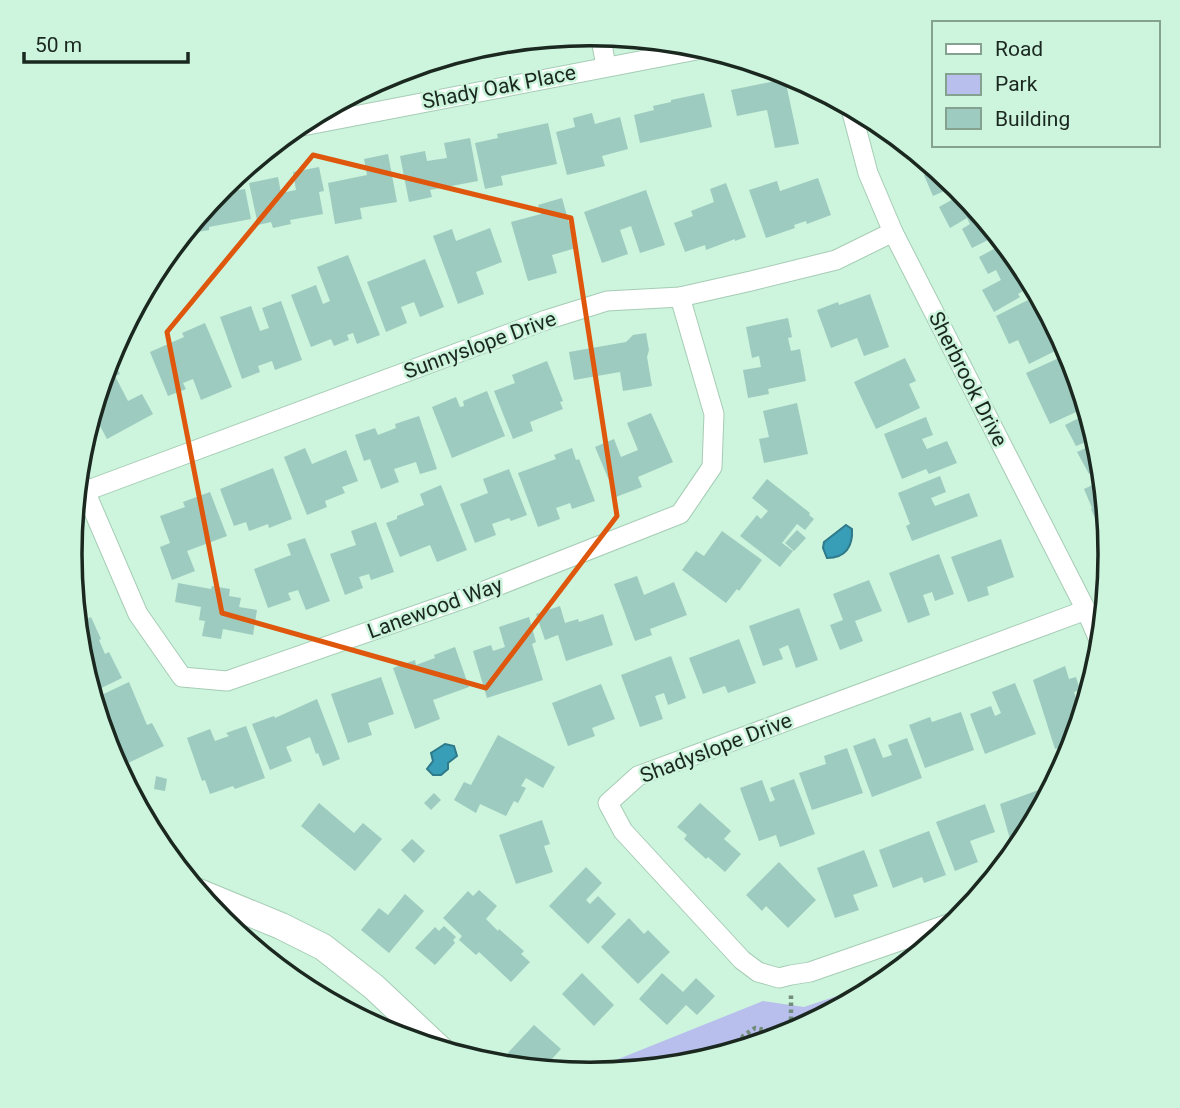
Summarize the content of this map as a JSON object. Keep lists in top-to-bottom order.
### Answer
{
  "streets": {
    "street": [
      "Shady Oak Place",
      "Sunnyslope Drive",
      "Sherbrook Drive",
      "Lanewood Way",
      "Shadyslope Drive"
    ]
  },
  "crossings": [
    ["Sunnyslope Drive", "Sherbrook Drive"],
    ["Sunnyslope Drive", "Lanewood Way"],
    ["Sherbrook Drive", "Shadyslope Drive"]
  ],
  "legend": ["Road", "Park", "Building"],
  "scale_bar": "50 m"
}
